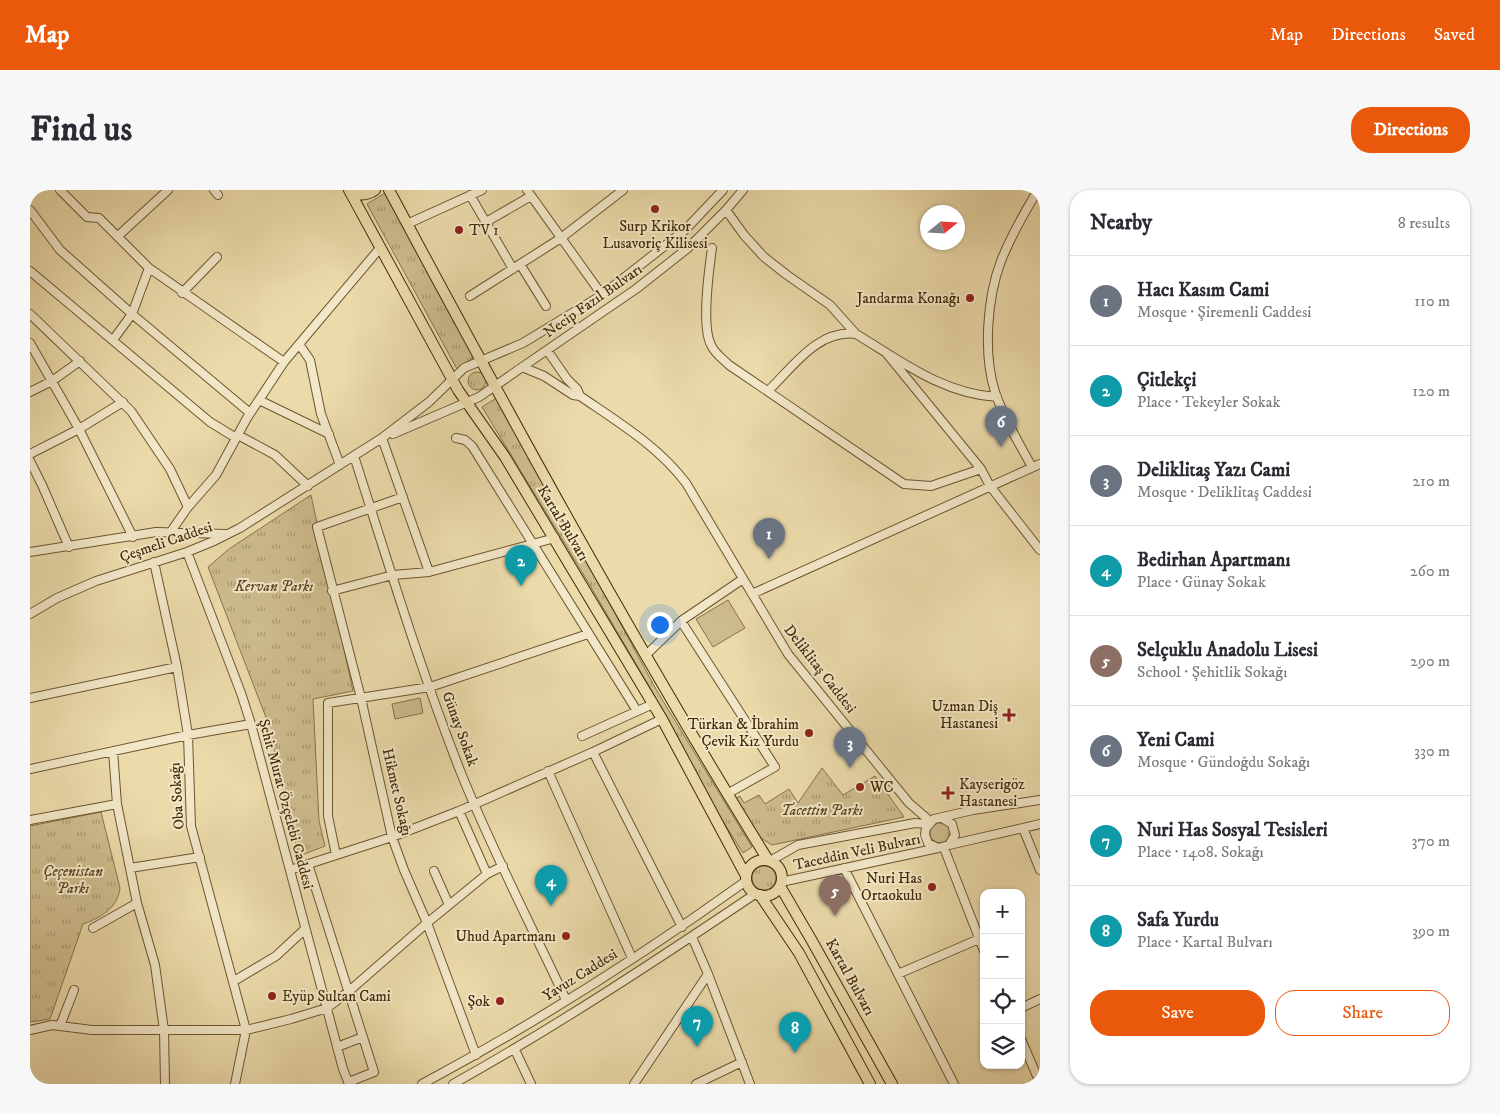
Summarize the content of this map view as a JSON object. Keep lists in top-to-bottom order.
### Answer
{
  "streets": {
    "main road": ["Kartal Bulvarı"],
    "street": [
      "Necip Fazıl Bulvarı",
      "Çeşmeli Caddesi",
      "Deliklitaş Caddesi",
      "Günay Sokak",
      "Hikmet Sokağı",
      "Oba Sokağı",
      "Şehit Murat Özçelebi Caddesi",
      "Taceddin Veli Bulvarı",
      "Yavuz Caddesi"
    ]
  },
  "crossings": [
    ["Necip Fazıl Bulvarı", "Kartal Bulvarı"],
    ["Necip Fazıl Bulvarı", "Çeşmeli Caddesi"],
    ["Necip Fazıl Bulvarı", "Deliklitaş Caddesi"],
    ["Kartal Bulvarı", "Çeşmeli Caddesi"],
    ["Kartal Bulvarı", "Taceddin Veli Bulvarı"],
    ["Kartal Bulvarı", "Yavuz Caddesi"],
    ["Çeşmeli Caddesi", "Günay Sokak"],
    ["Çeşmeli Caddesi", "Oba Sokağı"],
    ["Çeşmeli Caddesi", "Şehit Murat Özçelebi Caddesi"],
    ["Deliklitaş Caddesi", "Taceddin Veli Bulvarı"],
    ["Günay Sokak", "Hikmet Sokağı"],
    ["Günay Sokak", "Yavuz Caddesi"],
    ["Hikmet Sokağı", "Yavuz Caddesi"],
    ["Taceddin Veli Bulvarı", "Yavuz Caddesi"]
  ],
  "parks": ["Kervan Parkı", "Tacettin Parkı", "Çeçenistan Parkı"],
  "places": {
    "other": [
      "Surp Krikor Lusavoriç Kilisesi",
      "TV 1",
      "Jandarma Konağı",
      "Türkan & İbrahim Çevik Kız Yurdu",
      "WC",
      "Nuri Has Ortaokulu",
      "Uhud Apartmanı",
      "Eyüp Sultan Cami",
      "Şok"
    ],
    "health": ["Uzman Diş Hastanesi", "Kayserigöz Hastanesi"]
  },
  "north": "right",
  "page": {
    "header": "Map",
    "nav": ["Map", "Directions", "Saved"],
    "buttons": [
      "Directions",
      ["Save", "Share"]
    ],
    "title": "Find us",
    "heading": ["Nearby", "8 results"],
    "list": [
      {
        "mark": "1",
        "name": "Hacı Kasım Cami",
        "note": "Mosque · Şiremenli Caddesi",
        "value": "110 m"
      },
      {
        "mark": "2",
        "name": "Çitlekçi",
        "note": "Place · Tekeyler Sokak",
        "value": "120 m"
      },
      {
        "mark": "3",
        "name": "Deliklitaş Yazı Cami",
        "note": "Mosque · Deliklitaş Caddesi",
        "value": "210 m"
      },
      {
        "mark": "4",
        "name": "Bedirhan Apartmanı",
        "note": "Place · Günay Sokak",
        "value": "260 m"
      },
      {
        "mark": "5",
        "name": "Selçuklu Anadolu Lisesi",
        "note": "School · Şehitlik Sokağı",
        "value": "290 m"
      },
      {
        "mark": "6",
        "name": "Yeni Cami",
        "note": "Mosque · Gündoğdu Sokağı",
        "value": "330 m"
      },
      {
        "mark": "7",
        "name": "Nuri Has Sosyal Tesisleri",
        "note": "Place · 1408. Sokağı",
        "value": "370 m"
      },
      {
        "mark": "8",
        "name": "Safa Yurdu",
        "note": "Place · Kartal Bulvarı",
        "value": "390 m"
      }
    ],
    "pins": [
      "6",
      "1",
      "2",
      "3",
      "4",
      "5",
      "7",
      "8"
    ],
    "map_buttons": ["+", "−"]
  }
}
